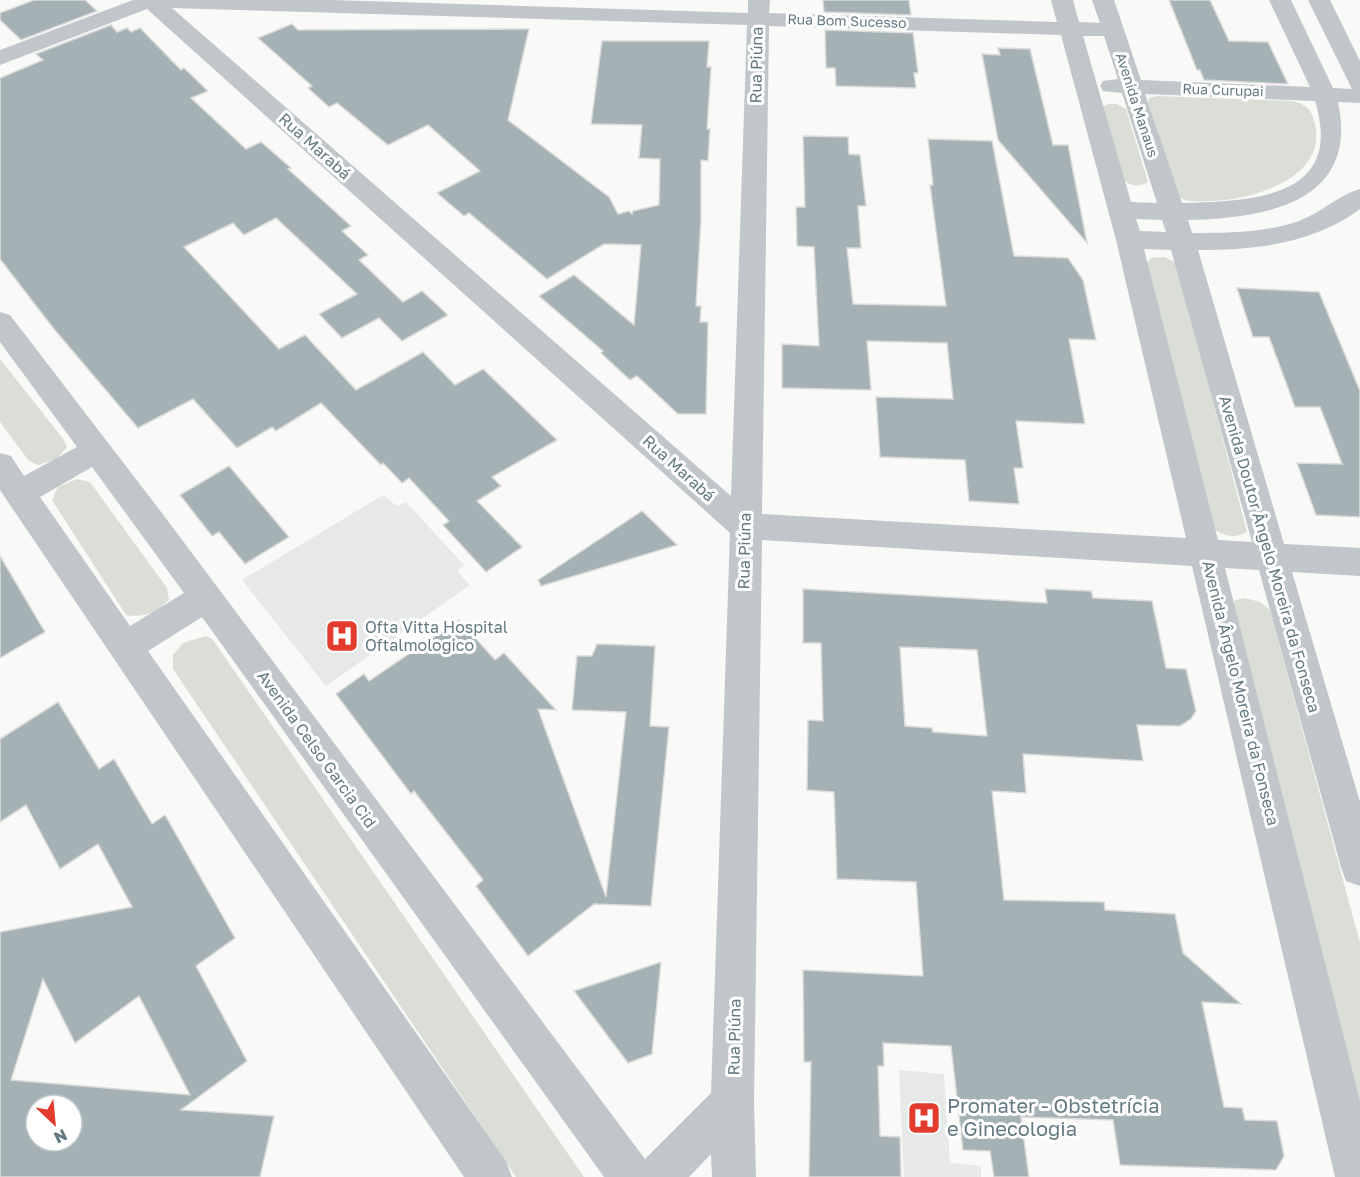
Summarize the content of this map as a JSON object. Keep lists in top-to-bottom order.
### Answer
{
  "streets": {
    "street": [
      "Rua Bom Sucesso",
      "Rua Piúna",
      "Rua Curupai",
      "Avenida Manaus",
      "Rua Marabá",
      "Avenida Doutor Ângelo Moreira da Fonseca",
      "Avenida Ângelo Moreira da Fonseca",
      "Avenida Celso Garcia Cid"
    ]
  },
  "crossings": [
    ["Rua Bom Sucesso", "Rua Piúna"],
    ["Rua Bom Sucesso", "Avenida Manaus"],
    ["Rua Bom Sucesso", "Rua Marabá"],
    ["Rua Piúna", "Rua Marabá"],
    ["Rua Curupai", "Avenida Manaus"],
    ["Avenida Manaus", "Avenida Doutor Ângelo Moreira da Fonseca"]
  ],
  "places": {
    "hospital": ["Ofta Vitta Hospital Oftalmologico", "Promater - Obstetrícia e Ginecologia"]
  },
  "north": "bottom right"
}
